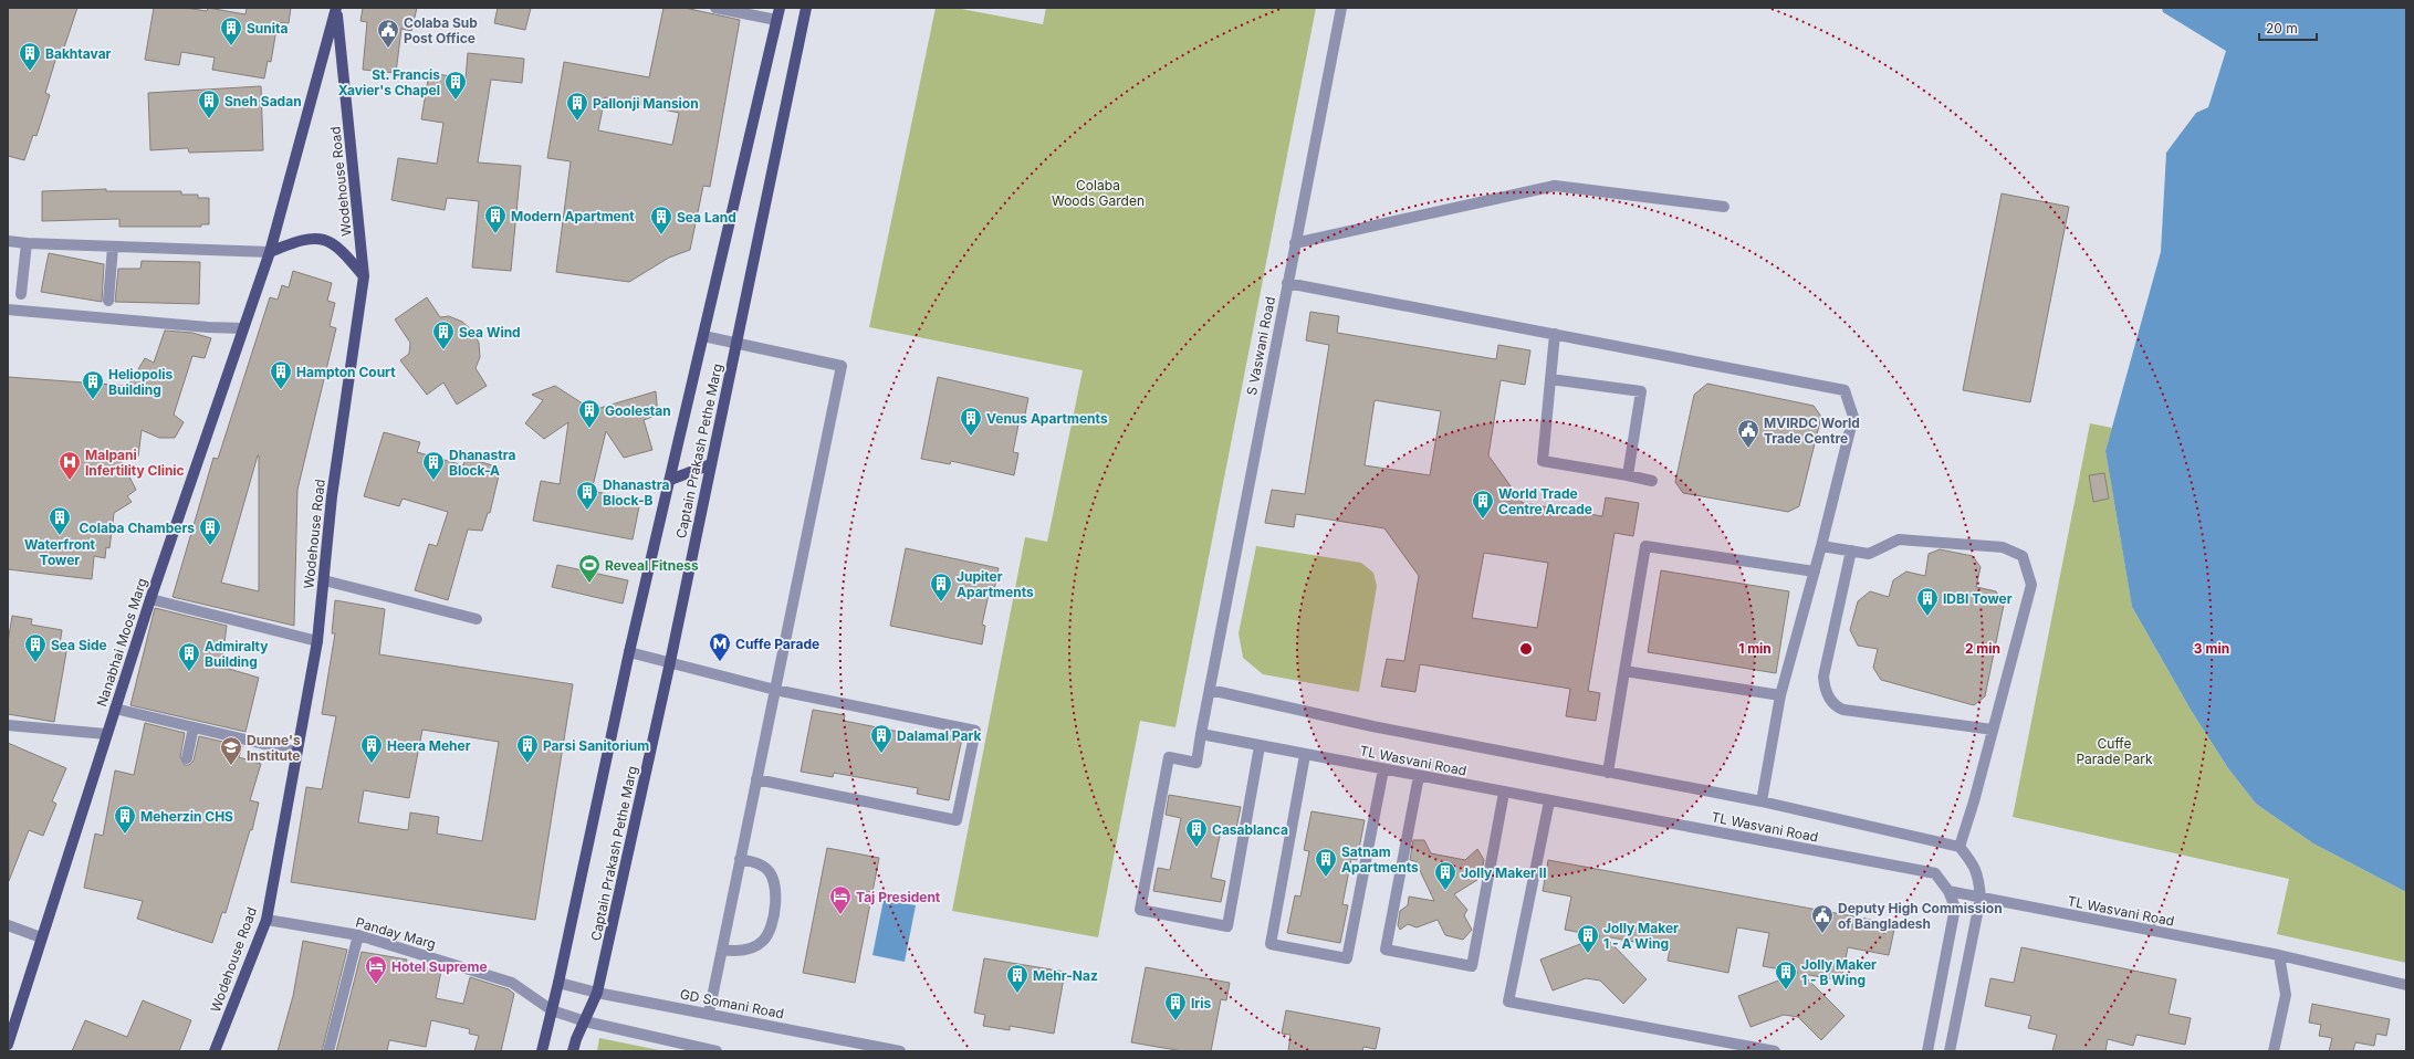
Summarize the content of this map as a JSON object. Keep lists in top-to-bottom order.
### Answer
{
  "streets": {
    "main road": ["Wodehouse Road", "Captain Prakash Pethe Marg", "Nanabhai Moos Marg"],
    "street": [
      "S Vaswani Road",
      "TL Wasvani Road",
      "Panday Marg",
      "GD Somani Road"
    ]
  },
  "crossings": [
    ["Wodehouse Road", "Nanabhai Moos Marg"],
    ["Wodehouse Road", "Panday Marg"],
    ["S Vaswani Road", "TL Wasvani Road"],
    ["Captain Prakash Pethe Marg", "Panday Marg"],
    ["Captain Prakash Pethe Marg", "GD Somani Road"]
  ],
  "parks": ["Colaba Woods Garden", "Cuffe Parade Park"],
  "places": {
    "building": [
      "Sunita",
      "Bakhtavar",
      "St. Francis Xavier's Chapel",
      "Sneh Sadan",
      "Pallonji Mansion",
      "Modern Apartment",
      "Sea Land",
      "Sea Wind",
      "Hampton Court",
      "Heliopolis Building",
      "Goolestan",
      "Venus Apartments",
      "Dhanastra Block-A",
      "Dhanastra Block-B",
      "World Trade Centre Arcade",
      "Waterfront Tower",
      "Colaba Chambers",
      "Jupiter Apartments",
      "IDBI Tower",
      "Sea Side",
      "Admiralty Building",
      "Dalamal Park",
      "Heera Meher",
      "Parsi Sanitorium",
      "Meherzin CHS",
      "Casablanca",
      "Satnam Apartments",
      "Jolly Maker II",
      "Jolly Maker 1 - A Wing",
      "Jolly Maker 1 - B Wing",
      "Mehr-Naz",
      "Iris"
    ],
    "public building": ["Colaba Sub Post Office", "MVIRDC World Trade Centre", "Deputy High Commission of Bangladesh"],
    "hospital": ["Malpani Infertility Clinic"],
    "sports": ["Reveal Fitness"],
    "metro station": ["Cuffe Parade"],
    "school or university": ["Dunne's Institute"],
    "hotel": ["Taj President", "Hotel Supreme"]
  },
  "scale_bar": "20 m",
  "rings": ["1 min", "2 min", "3 min"]
}
